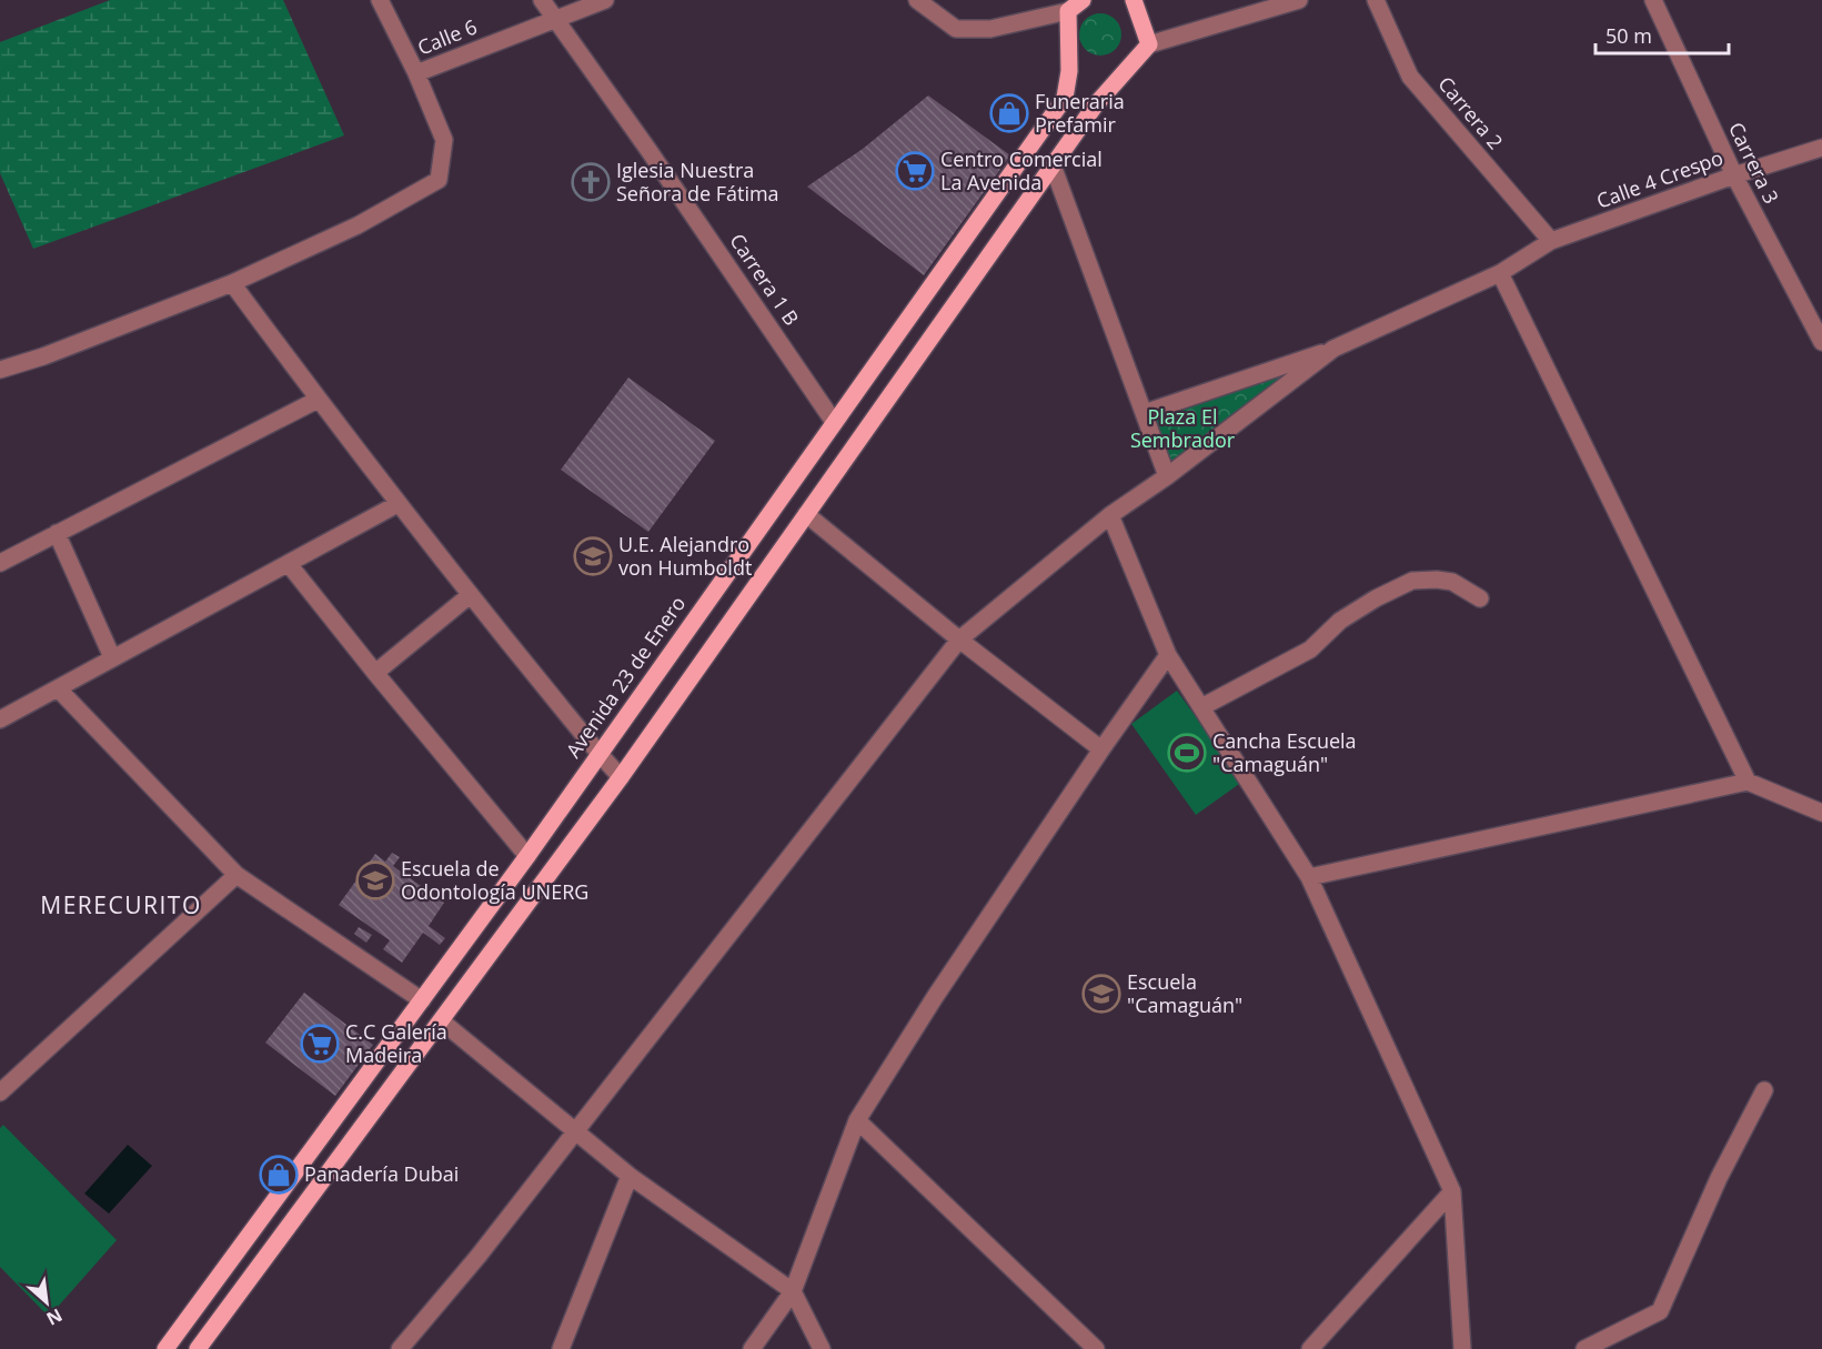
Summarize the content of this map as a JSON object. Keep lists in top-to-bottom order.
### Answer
{
  "streets": {
    "main road": ["Avenida 23 de Enero"],
    "street": [
      "Calle 6",
      "Carrera 2",
      "Carrera 3",
      "Calle 4 Crespo",
      "Carrera 1 B"
    ]
  },
  "crossings": [
    ["Calle 6", "Carrera 1 B"],
    ["Carrera 2", "Calle 4 Crespo"],
    ["Carrera 3", "Calle 4 Crespo"],
    ["Carrera 1 B", "Avenida 23 de Enero"]
  ],
  "districts": ["MERECURITO"],
  "parks": ["Plaza El Sembrador"],
  "places": {
    "shop": ["Funeraria Prefamir", "Panadería Dubai"],
    "supermarket": ["Centro Comercial La Avenida", "C.C Galería Madeira"],
    "church": ["Iglesia Nuestra Señora de Fátima"],
    "school or university": ["U.E. Alejandro von Humboldt", "Escuela de Odontología UNERG", "Escuela \"Camaguán\""],
    "sports": ["Cancha Escuela \"Camaguán\""]
  },
  "scale_bar": "50 m",
  "north": "bottom right"
}
